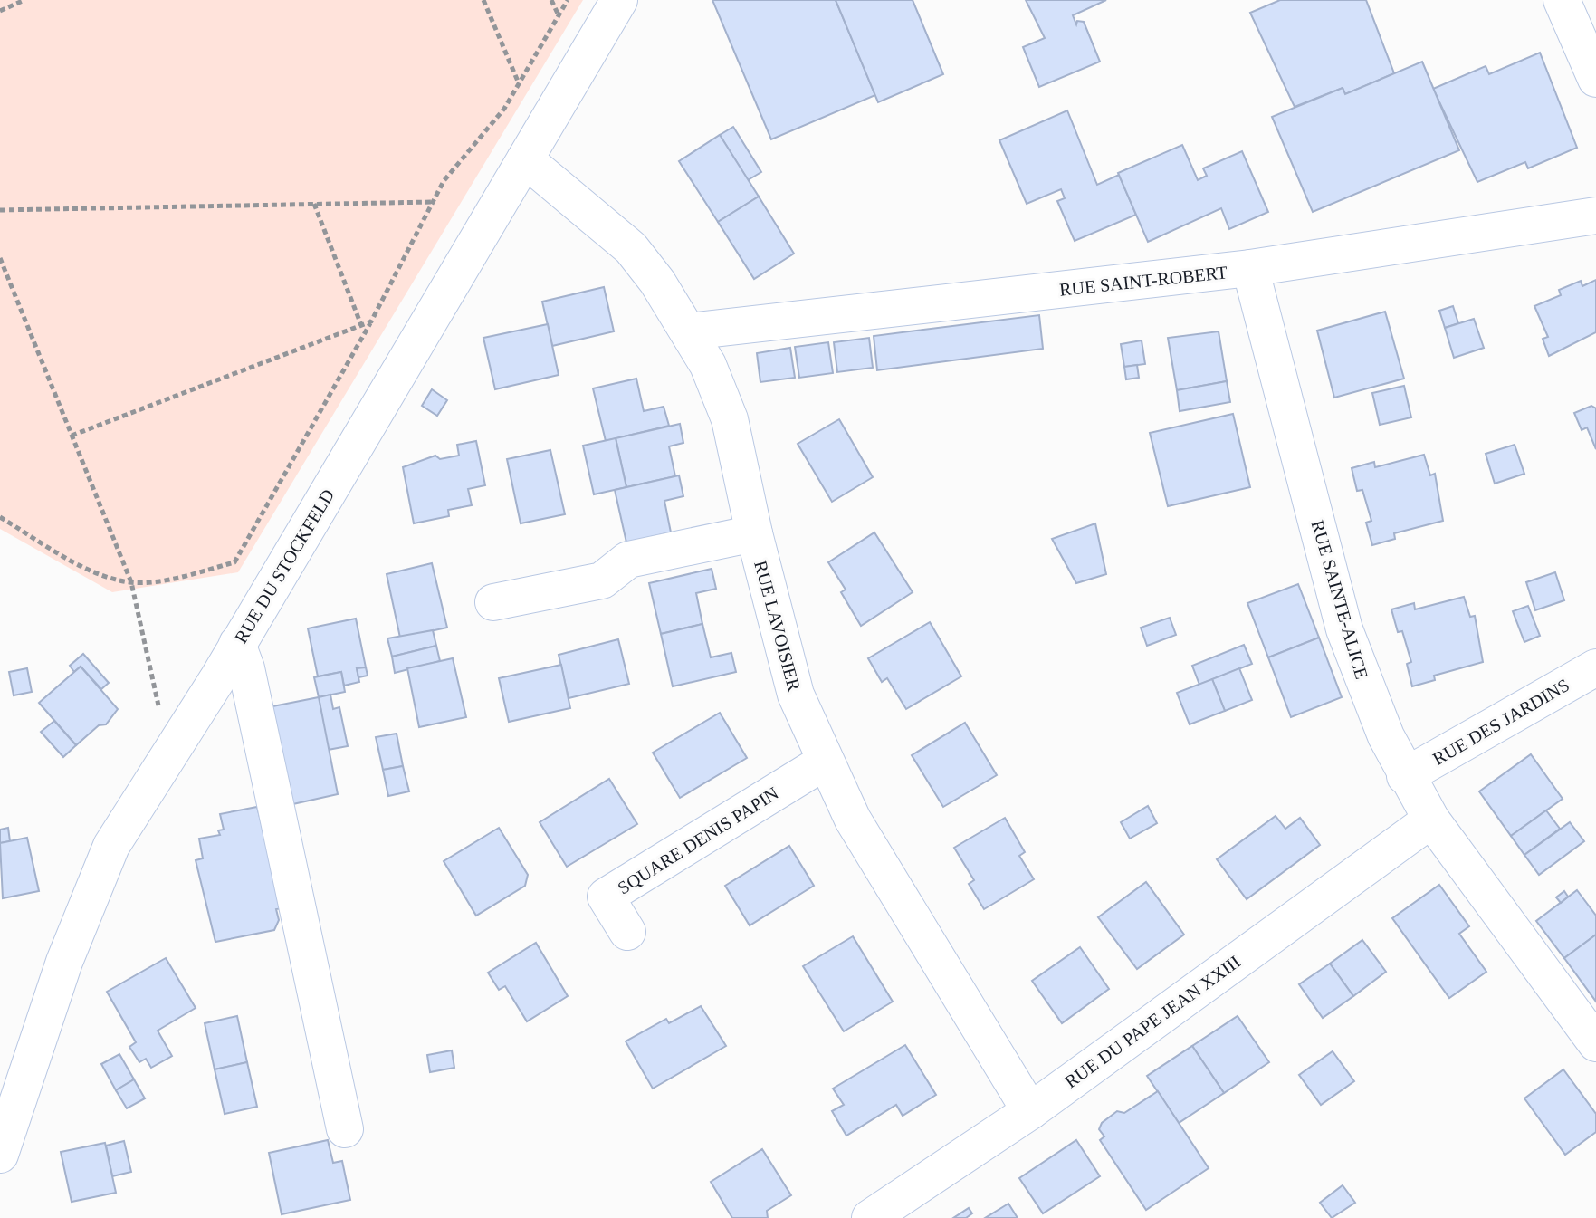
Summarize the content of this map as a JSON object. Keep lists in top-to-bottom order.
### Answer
{
  "streets": {
    "street": [
      "RUE SAINT-ROBERT",
      "RUE DU STOCKFELD",
      "RUE SAINTE-ALICE",
      "RUE LAVOISIER",
      "RUE DES JARDINS",
      "SQUARE DENIS PAPIN",
      "RUE DU PAPE JEAN XXIII"
    ]
  },
  "crossings": [
    ["RUE SAINT-ROBERT", "RUE SAINTE-ALICE"],
    ["RUE SAINT-ROBERT", "RUE LAVOISIER"],
    ["RUE DU STOCKFELD", "RUE LAVOISIER"],
    ["RUE SAINTE-ALICE", "RUE DES JARDINS"],
    ["RUE SAINTE-ALICE", "RUE DU PAPE JEAN XXIII"],
    ["RUE LAVOISIER", "SQUARE DENIS PAPIN"],
    ["RUE LAVOISIER", "RUE DU PAPE JEAN XXIII"]
  ]
}
